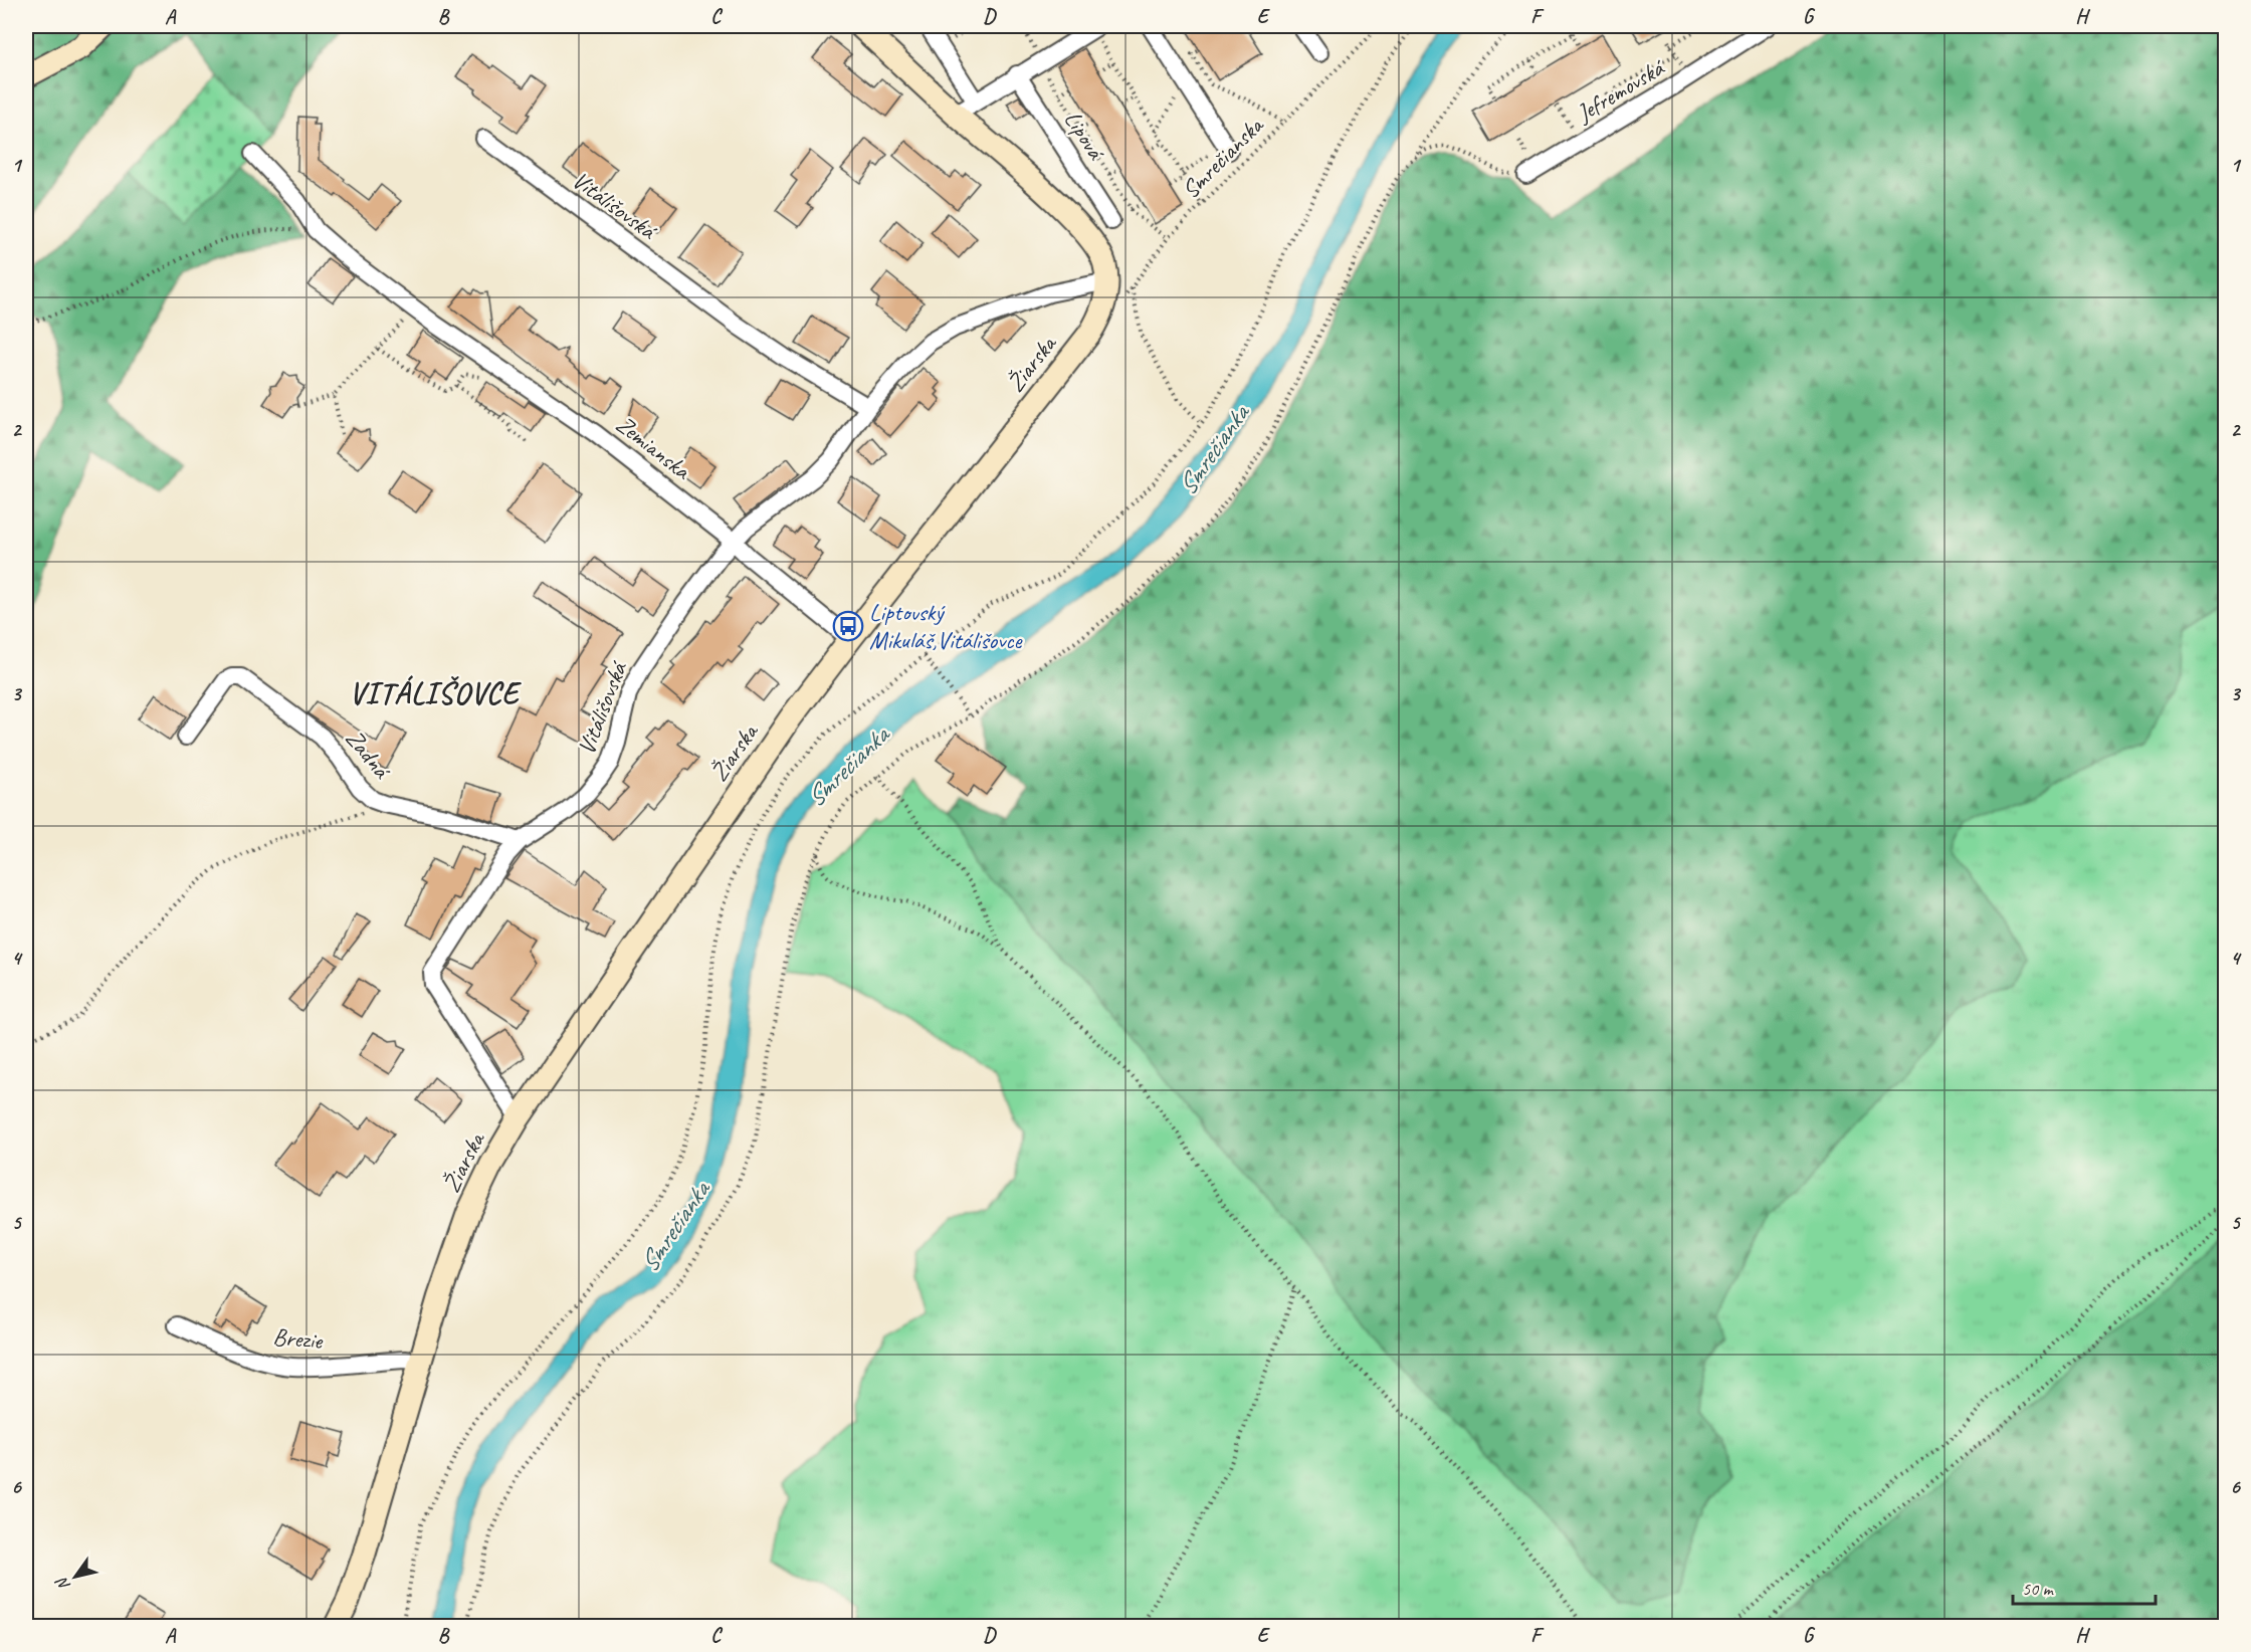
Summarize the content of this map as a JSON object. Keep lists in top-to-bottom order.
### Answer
{
  "streets": {
    "street": [
      "Jefremovská",
      "Lipová",
      "Vitálišovská",
      "Žiarska",
      "Zemianska",
      "Zadná",
      "Brezie"
    ],
    "path": ["Smrečianska"]
  },
  "crossings": [
    ["Vitálišovská", "Žiarska"],
    ["Vitálišovská", "Zemianska"],
    ["Vitálišovská", "Zadná"],
    ["Žiarska", "Zemianska"],
    ["Žiarska", "Brezie"]
  ],
  "districts": ["VITÁLIŠOVCE"],
  "water": ["Smrečianka"],
  "places": {
    "bus stop": ["Liptovský Mikuláš,Vitálišovce"]
  },
  "scale_bar": "50 m",
  "north": "bottom left",
  "grid": {
    "columns": [
      "A",
      "B",
      "C",
      "D",
      "E",
      "F",
      "G",
      "H"
    ],
    "rows": [
      "1",
      "2",
      "3",
      "4",
      "5",
      "6"
    ]
  }
}
